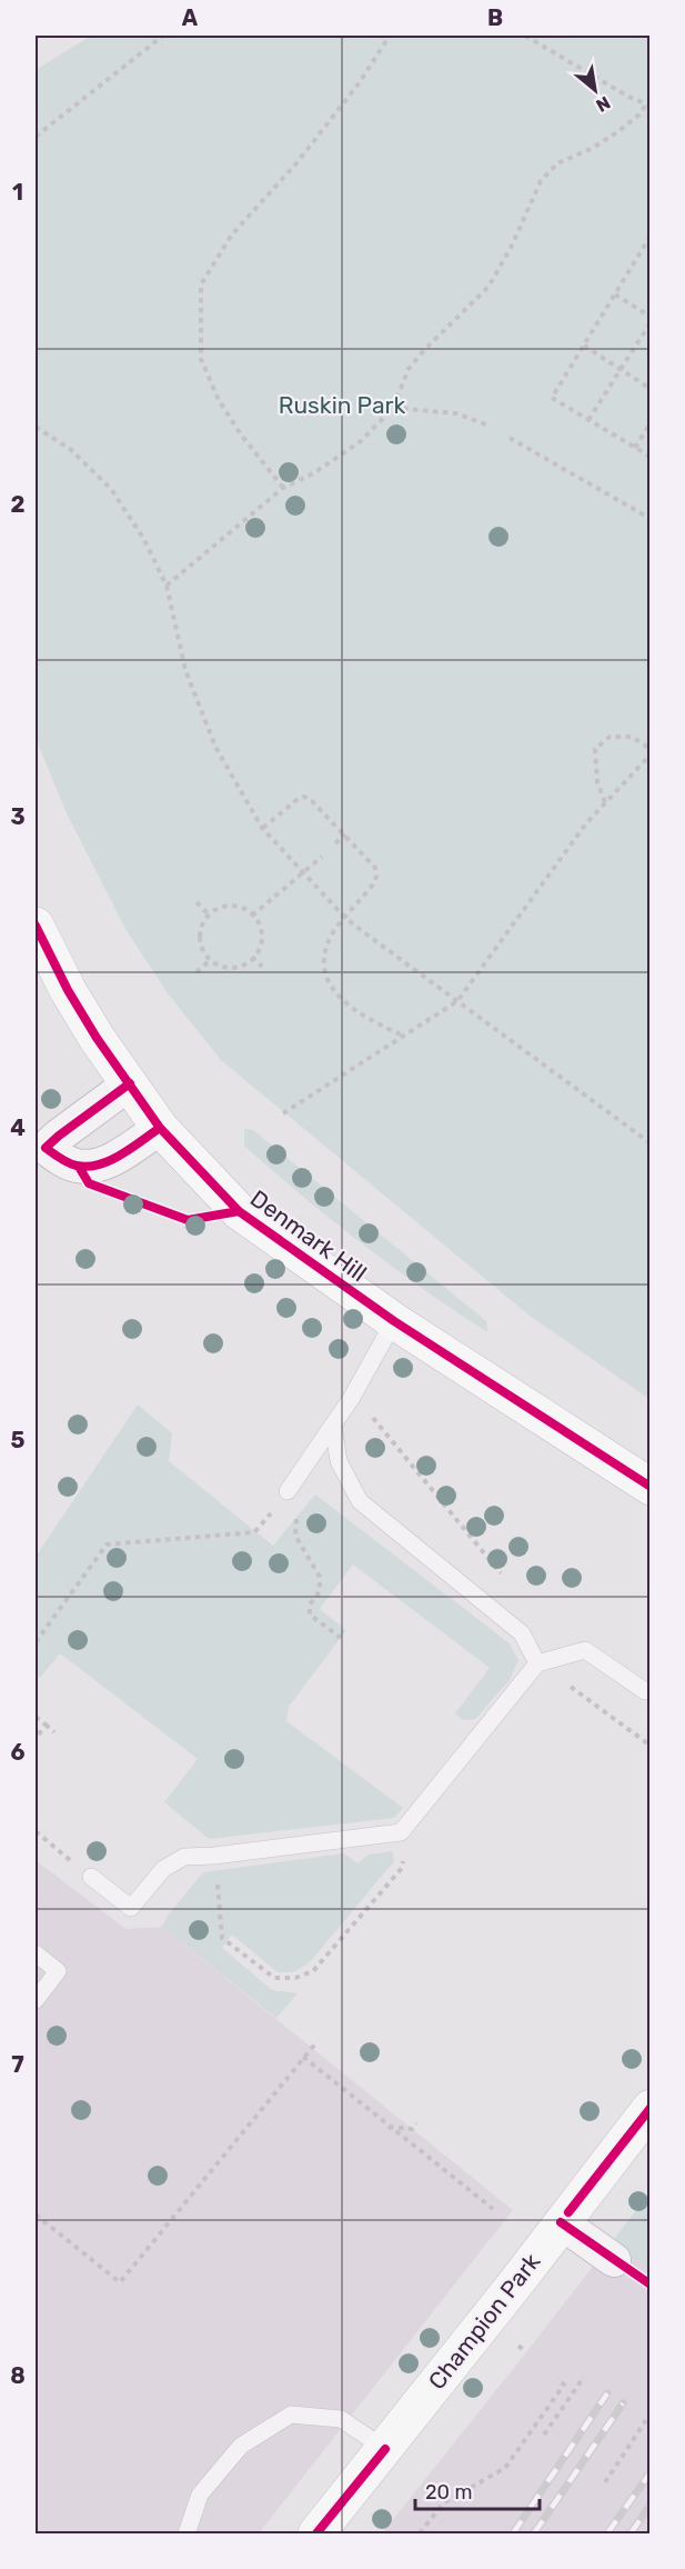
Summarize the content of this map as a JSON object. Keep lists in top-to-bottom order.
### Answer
{
  "streets": {
    "main road": ["Denmark Hill", "Champion Park"]
  },
  "parks": ["Ruskin Park"],
  "scale_bar": "20 m",
  "north": "bottom right",
  "grid": {
    "columns": ["A", "B"],
    "rows": [
      "1",
      "2",
      "3",
      "4",
      "5",
      "6",
      "7",
      "8"
    ]
  }
}
